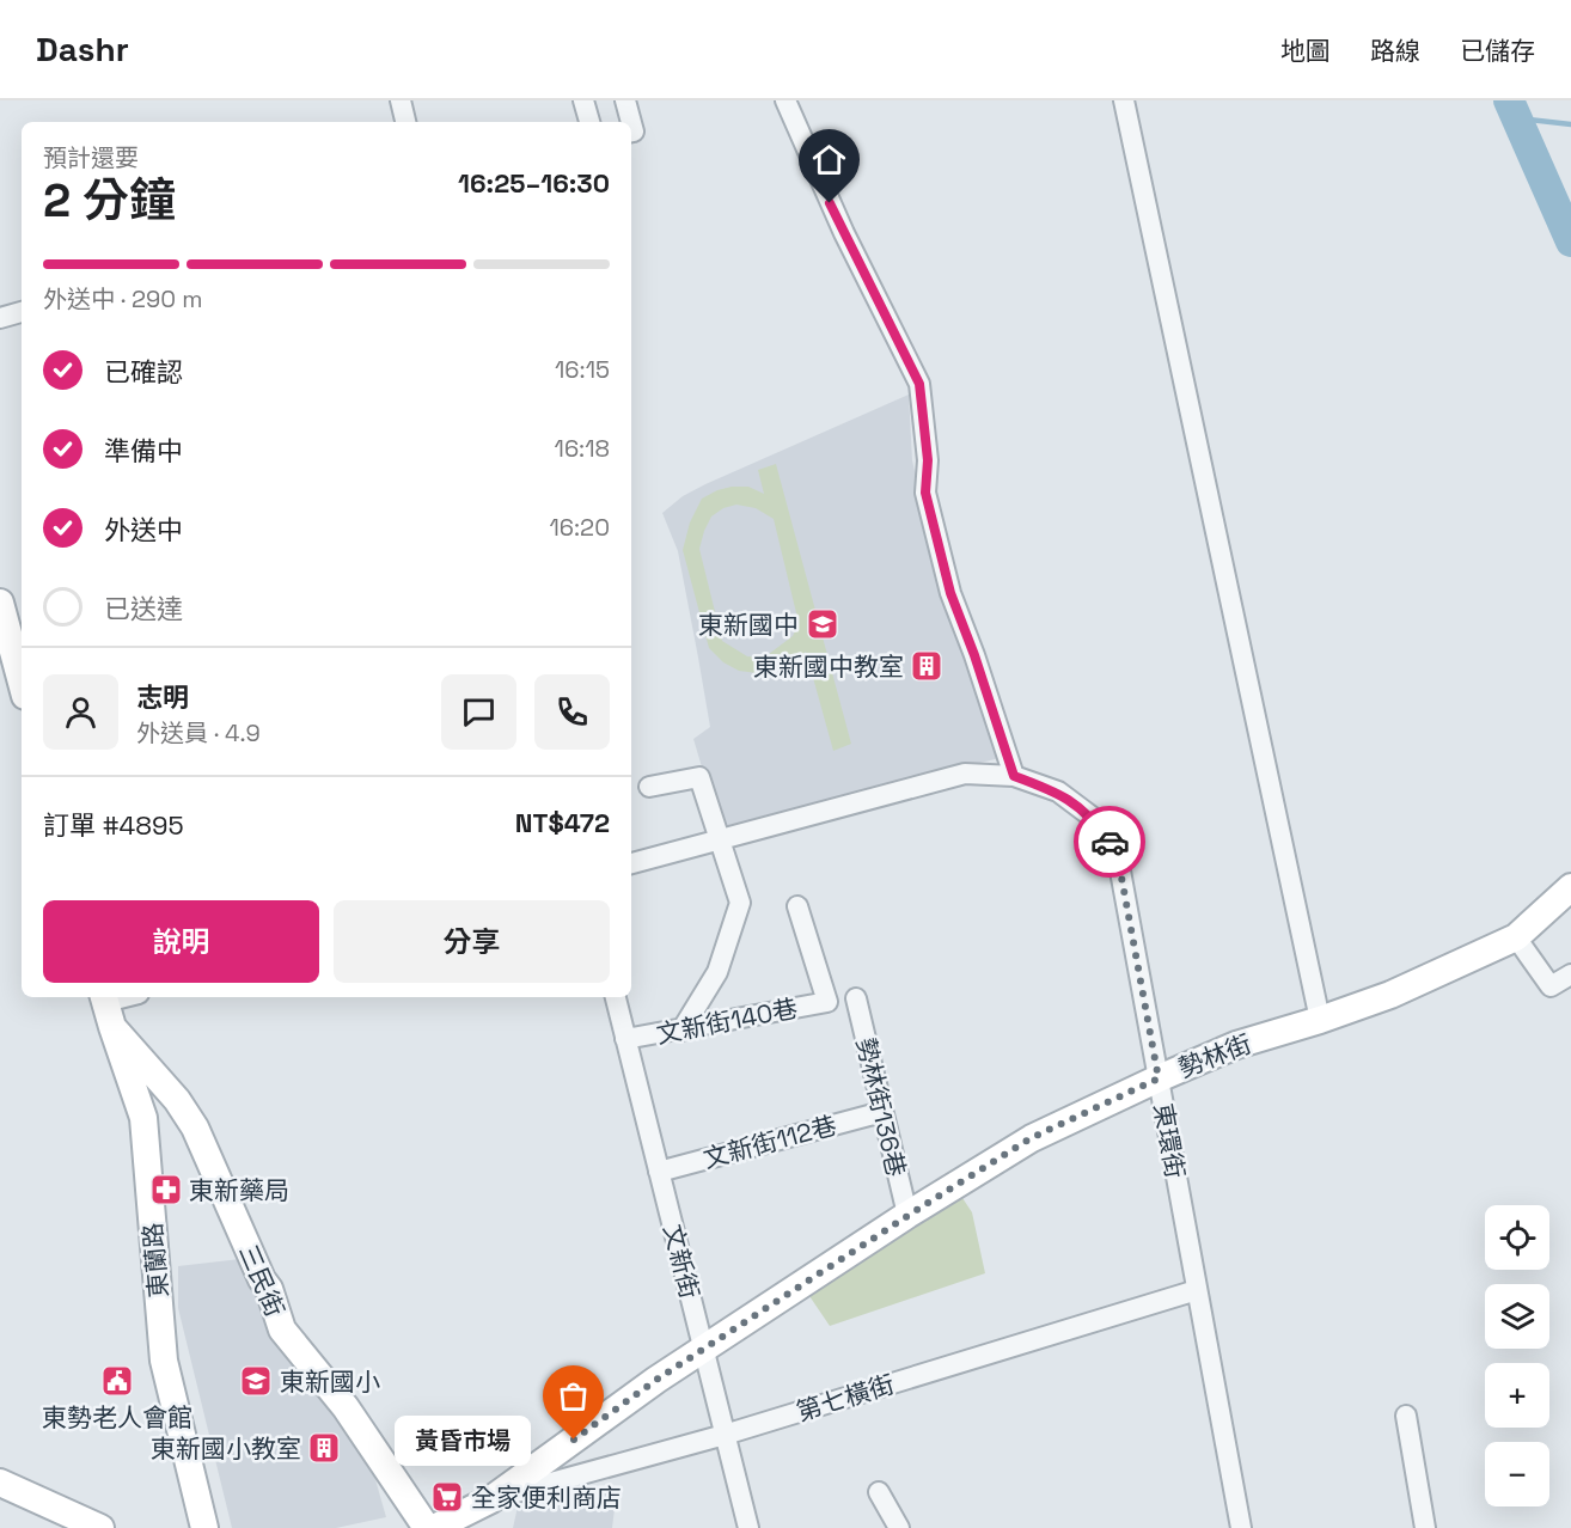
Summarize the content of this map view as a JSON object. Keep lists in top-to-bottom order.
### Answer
{
  "streets": {
    "street": [
      "文新街140巷",
      "勢林街",
      "勢林街136巷",
      "東環街",
      "文新街112巷",
      "東蘭路",
      "文新街",
      "三民街",
      "第七橫街"
    ]
  },
  "crossings": [
    ["文新街140巷", "文新街"],
    ["勢林街", "勢林街136巷"],
    ["勢林街", "東環街"],
    ["勢林街", "文新街"],
    ["勢林街", "第七橫街"],
    ["勢林街136巷", "文新街112巷"],
    ["東環街", "第七橫街"],
    ["文新街112巷", "文新街"],
    ["東蘭路", "三民街"],
    ["文新街", "第七橫街"]
  ],
  "places": {
    "school or university": ["東新國中", "東新國小"],
    "building": ["東新國中教室", "東新國小教室"],
    "pharmacy": ["東新藥局"],
    "public building": ["東勢老人會館"],
    "other": ["黃昏市場"],
    "supermarket": ["全家便利商店"]
  },
  "page": {
    "header": "Dashr",
    "nav": ["地圖", "路線", "已儲存"],
    "heading": ["2 分鐘", "預計還要", "16:25–16:30"],
    "panel": [
      "志明",
      "外送員 · 4.9",
      "訂單 #4895",
      "NT$472"
    ],
    "bar": "外送中 · 290 m",
    "list": [
      ["已確認", "16:15"],
      ["準備中", "16:18"],
      ["外送中", "16:20"],
      "已送達"
    ],
    "buttons": ["說明", "分享"],
    "map_buttons": ["+", "−"],
    "bubble": "黃昏市場"
  }
}
